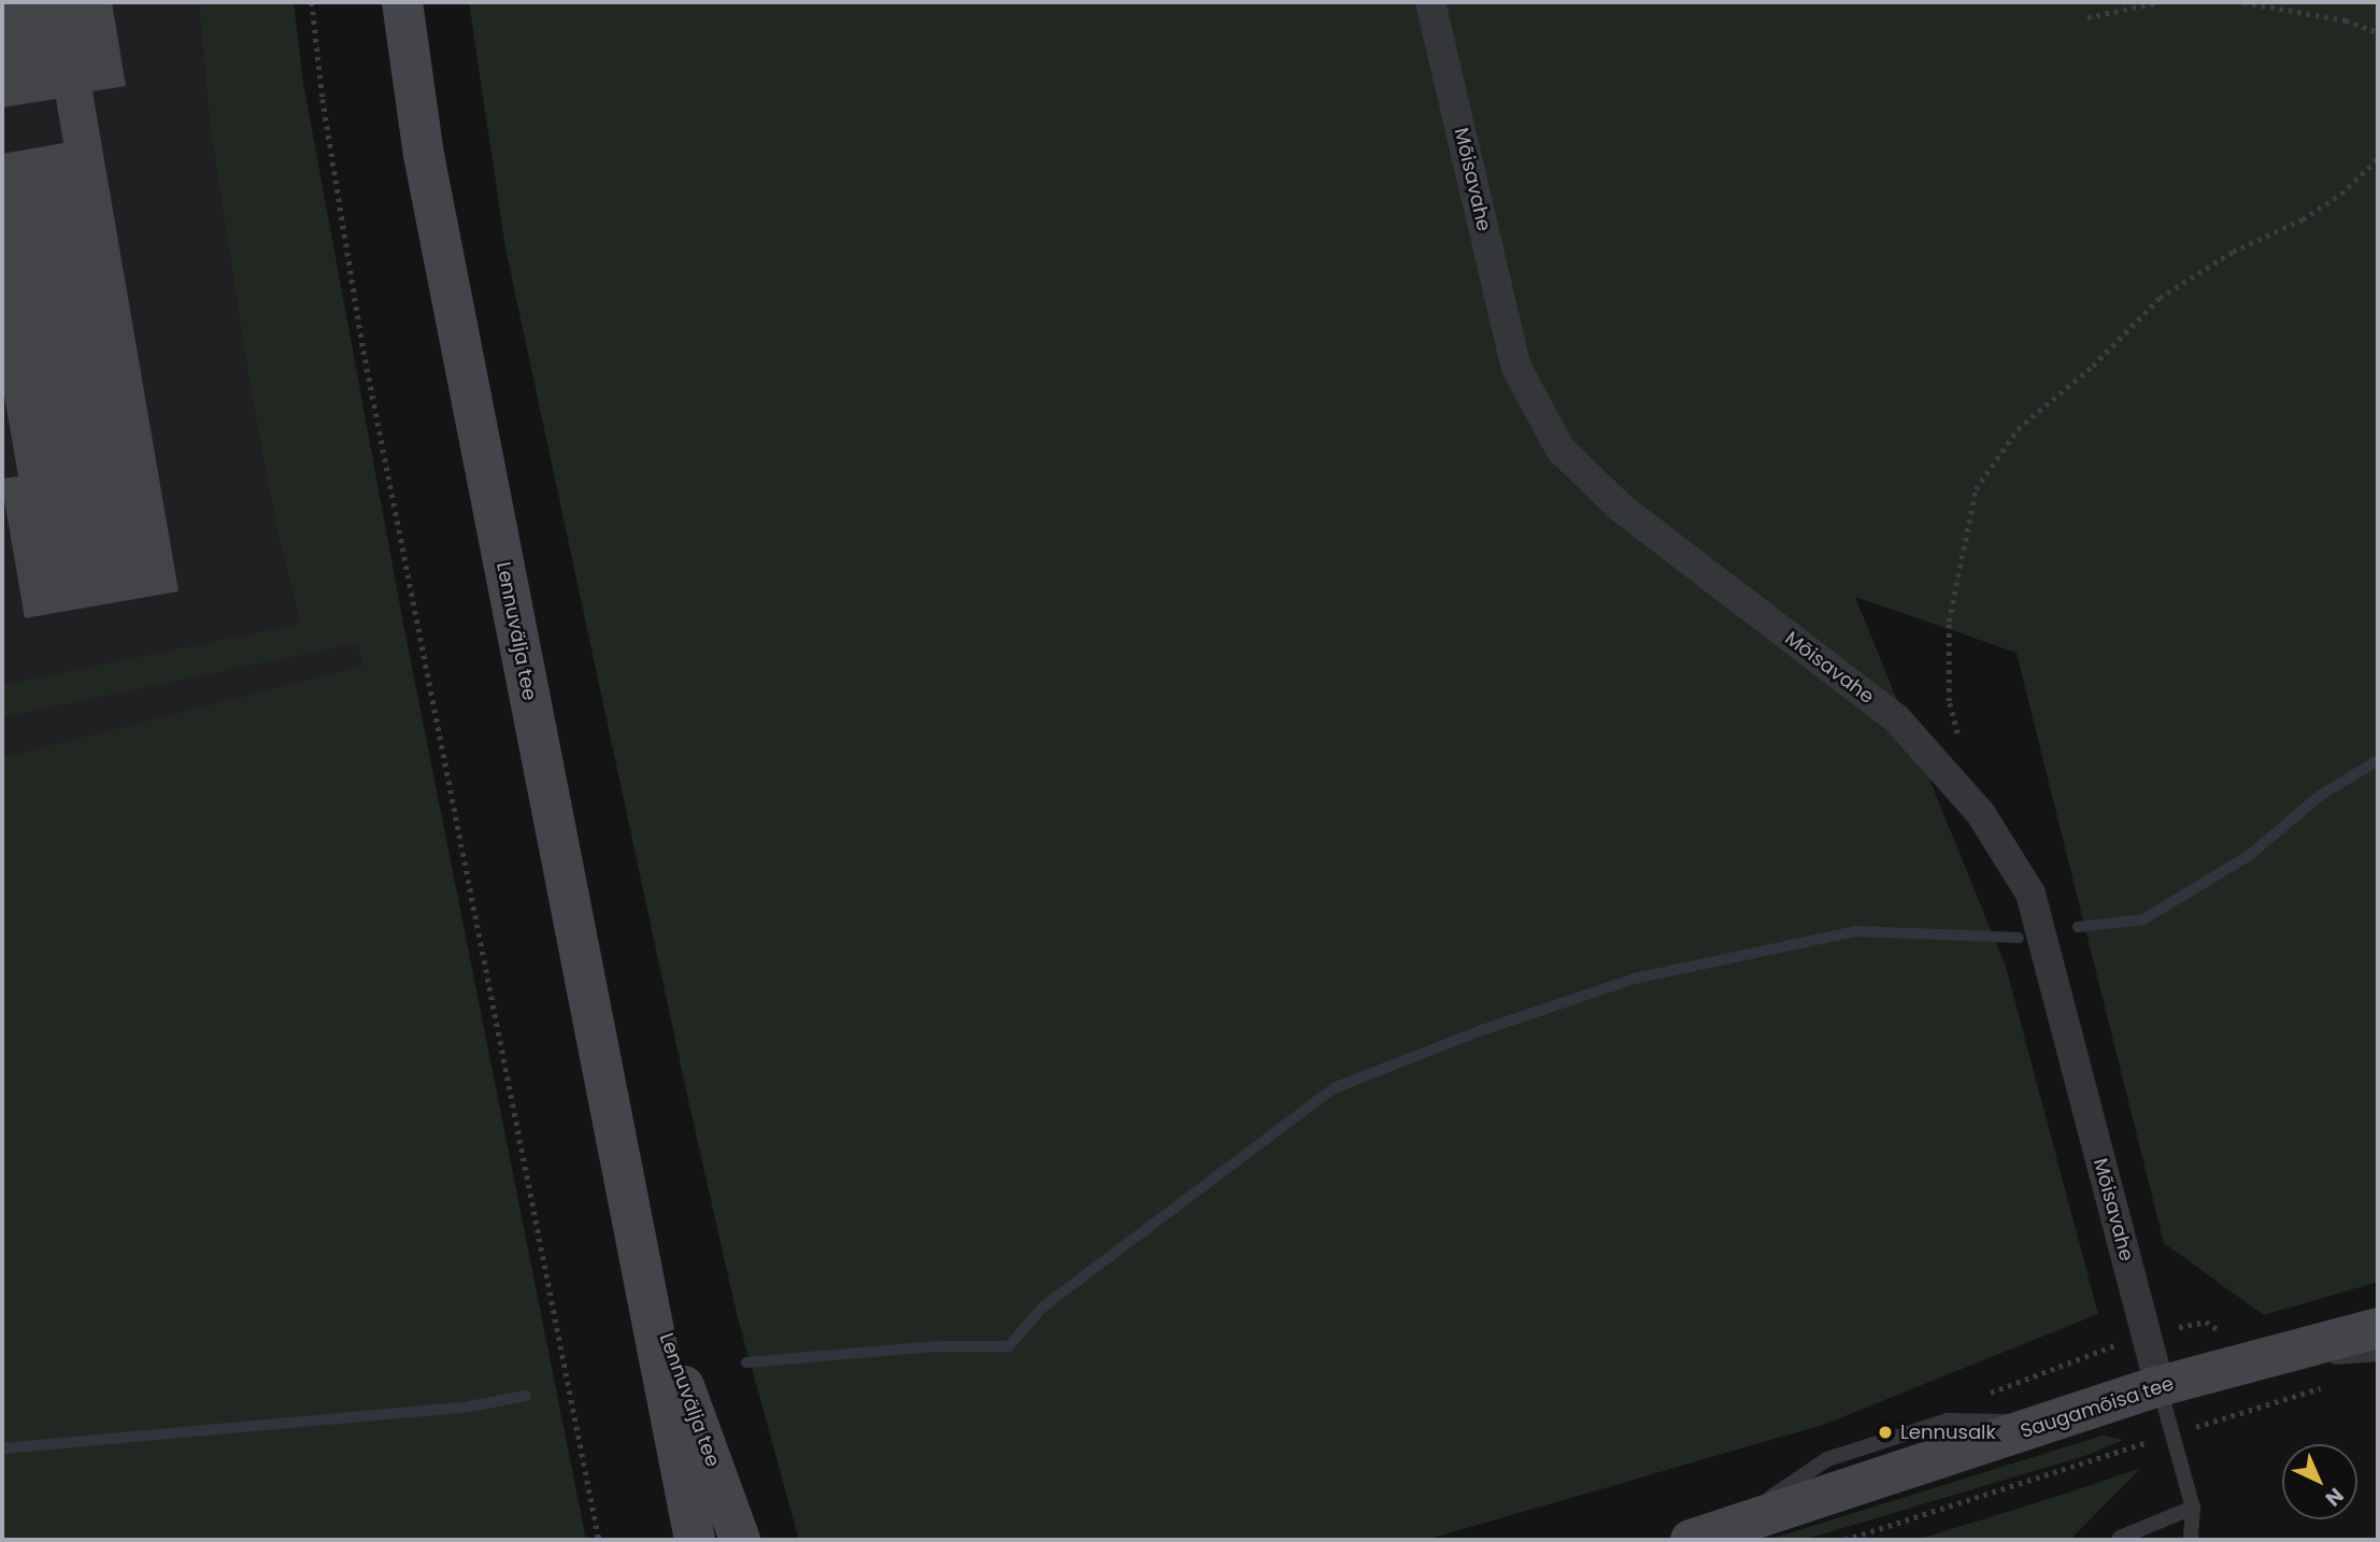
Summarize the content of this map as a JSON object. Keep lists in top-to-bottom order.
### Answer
{
  "streets": {
    "main road": ["Lennuvälja tee", "Saugamõisa tee"],
    "street": ["Mõisavahe"]
  },
  "crossings": [
    ["Mõisavahe", "Saugamõisa tee"]
  ],
  "places": ["Lennusalk"],
  "north": "bottom right"
}
